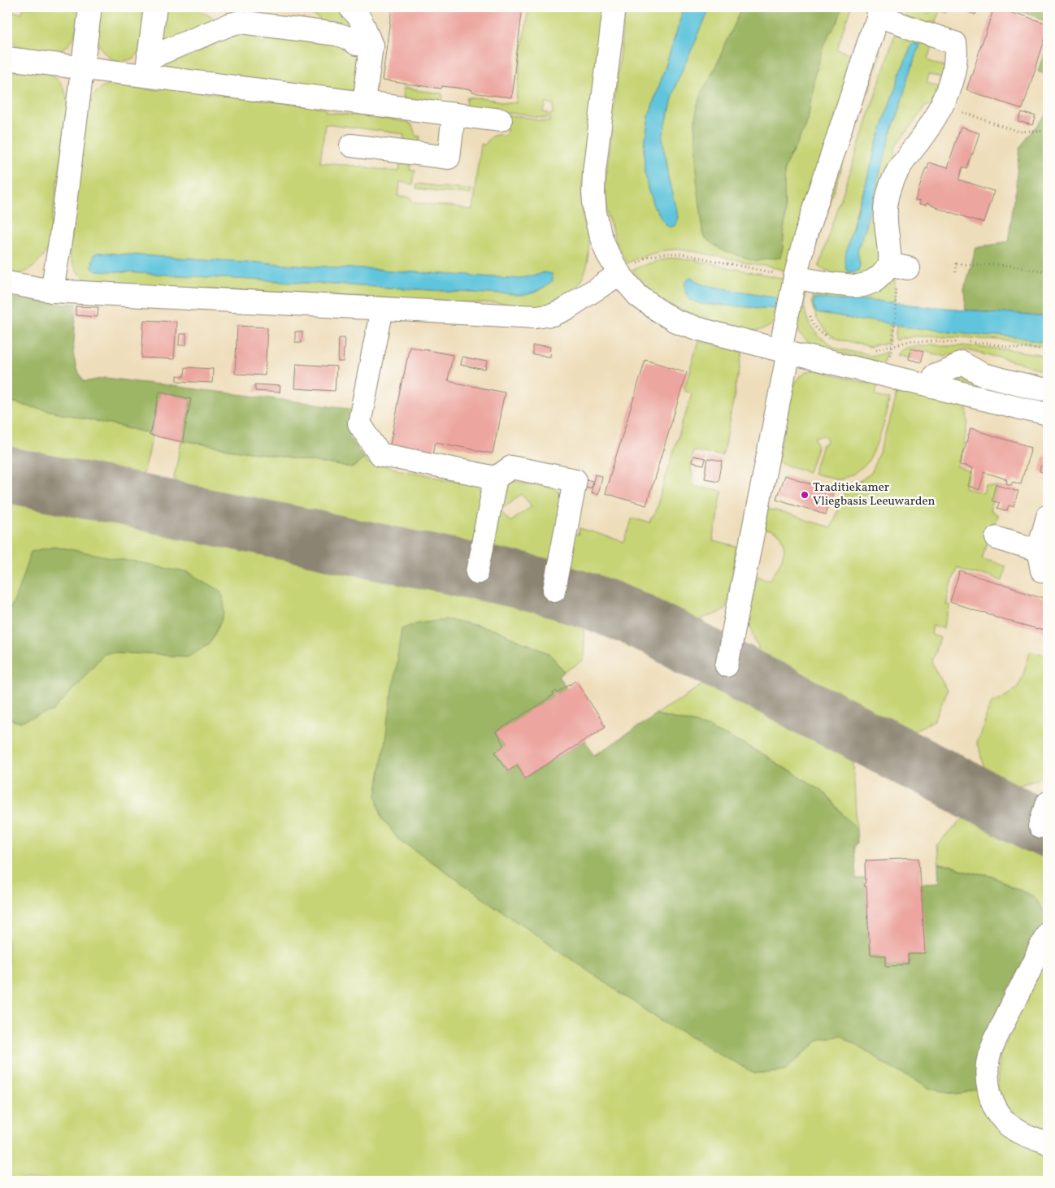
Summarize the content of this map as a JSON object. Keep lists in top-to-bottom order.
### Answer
{
  "places": ["Traditiekamer Vliegbasis Leeuwarden"]
}
